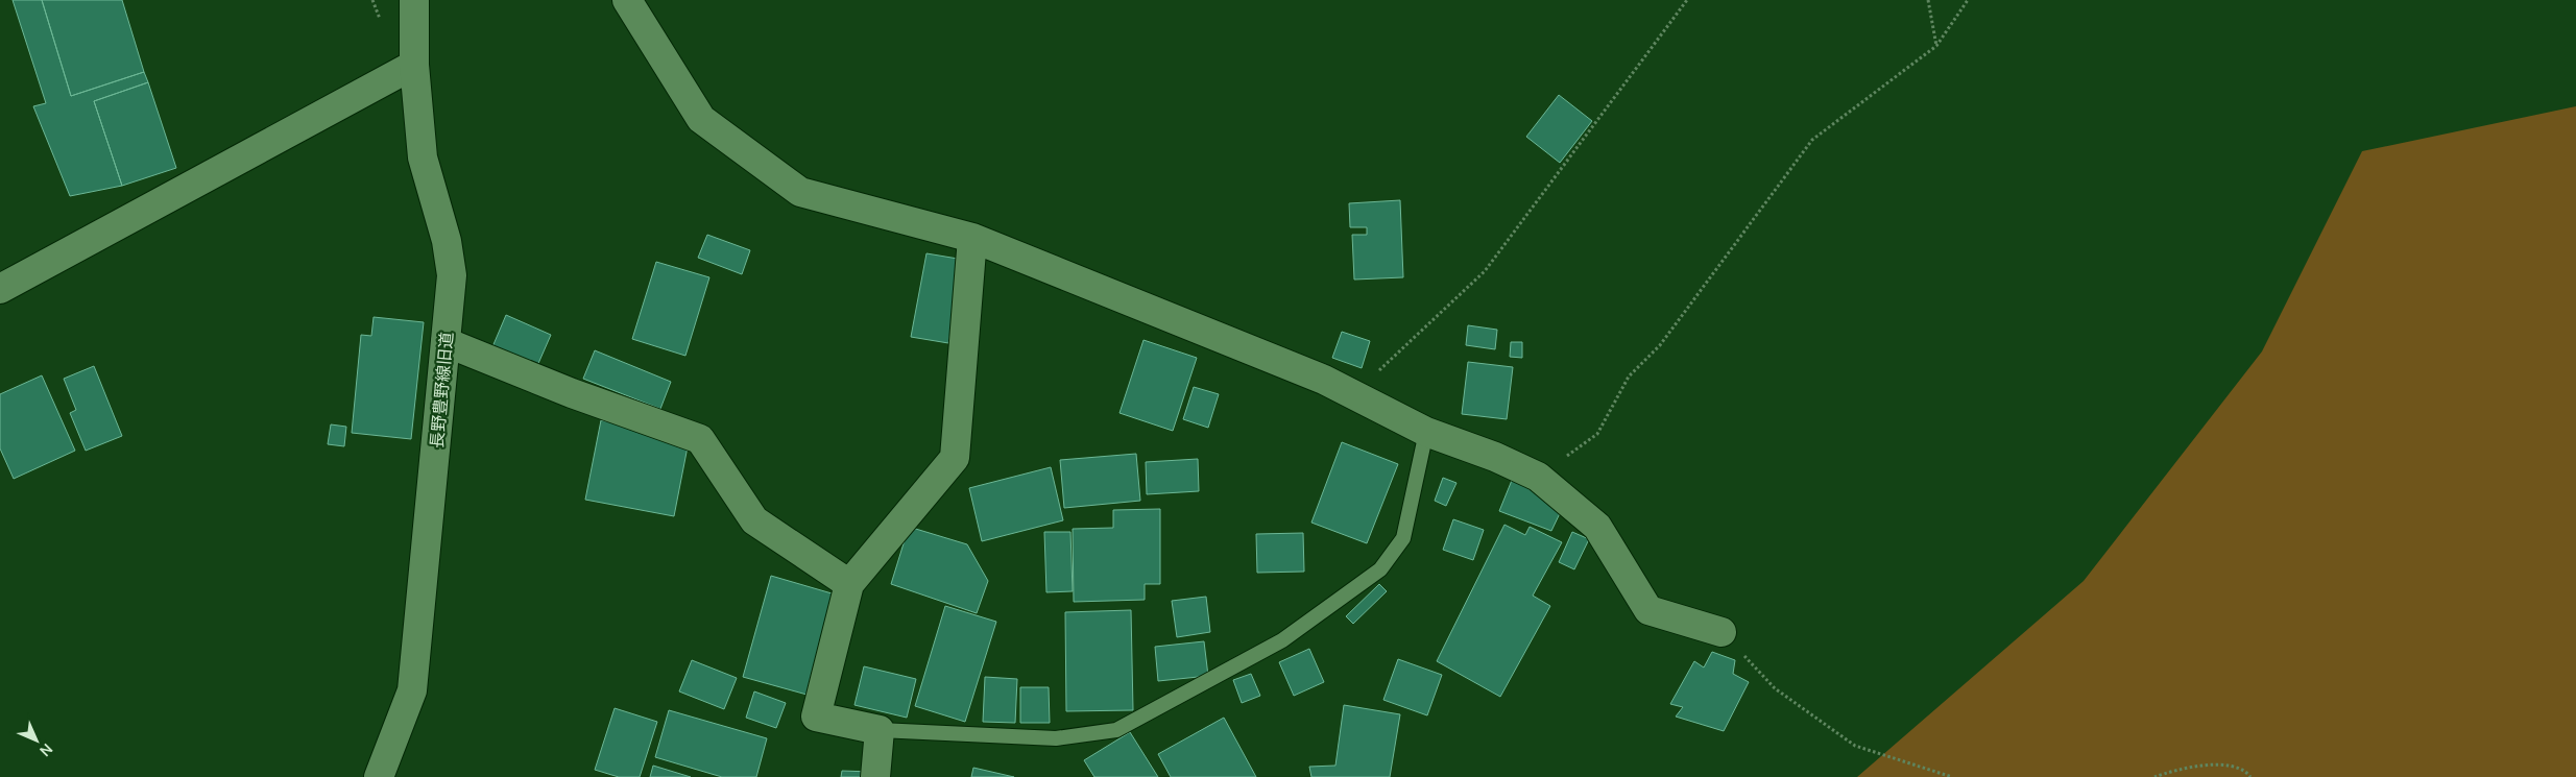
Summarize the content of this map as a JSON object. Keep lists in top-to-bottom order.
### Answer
{
  "streets": {
    "street": ["長野豊野線旧道"]
  },
  "north": "bottom right"
}
